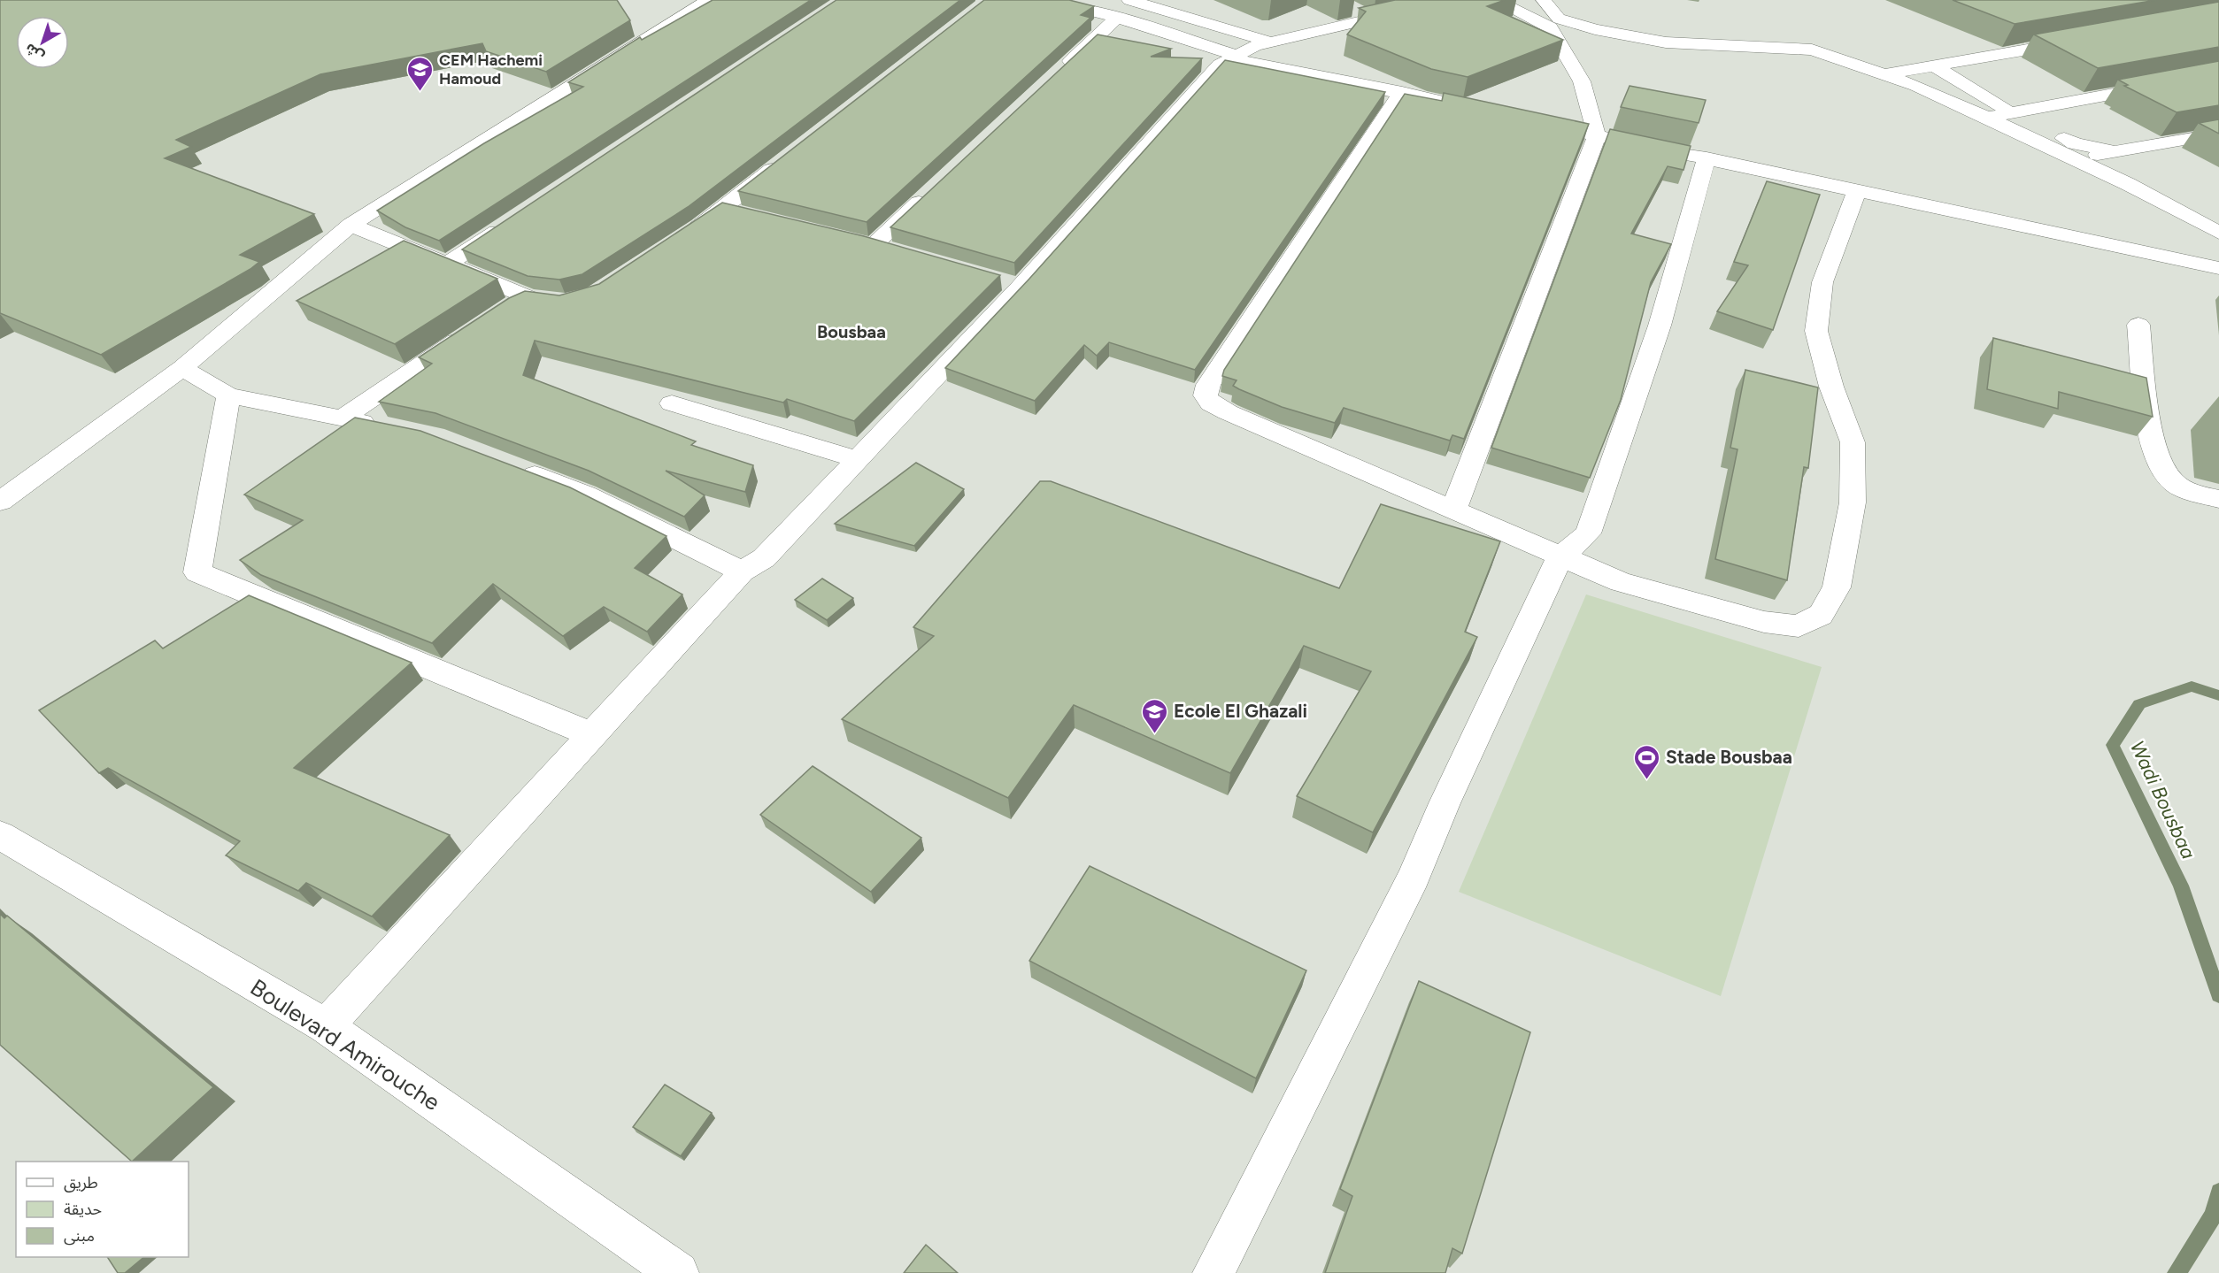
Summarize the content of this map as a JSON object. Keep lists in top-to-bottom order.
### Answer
{
  "streets": {
    "street": ["Boulevard Amirouche"]
  },
  "districts": ["Bousbaa"],
  "water": ["Wadi Bousbaa"],
  "places": {
    "school or university": ["CEM Hachemi Hamoud", "Ecole El Ghazali"],
    "sports": ["Stade Bousbaa"]
  },
  "legend": ["طريق", "حديقة", "مبنى"],
  "north": "bottom left"
}
